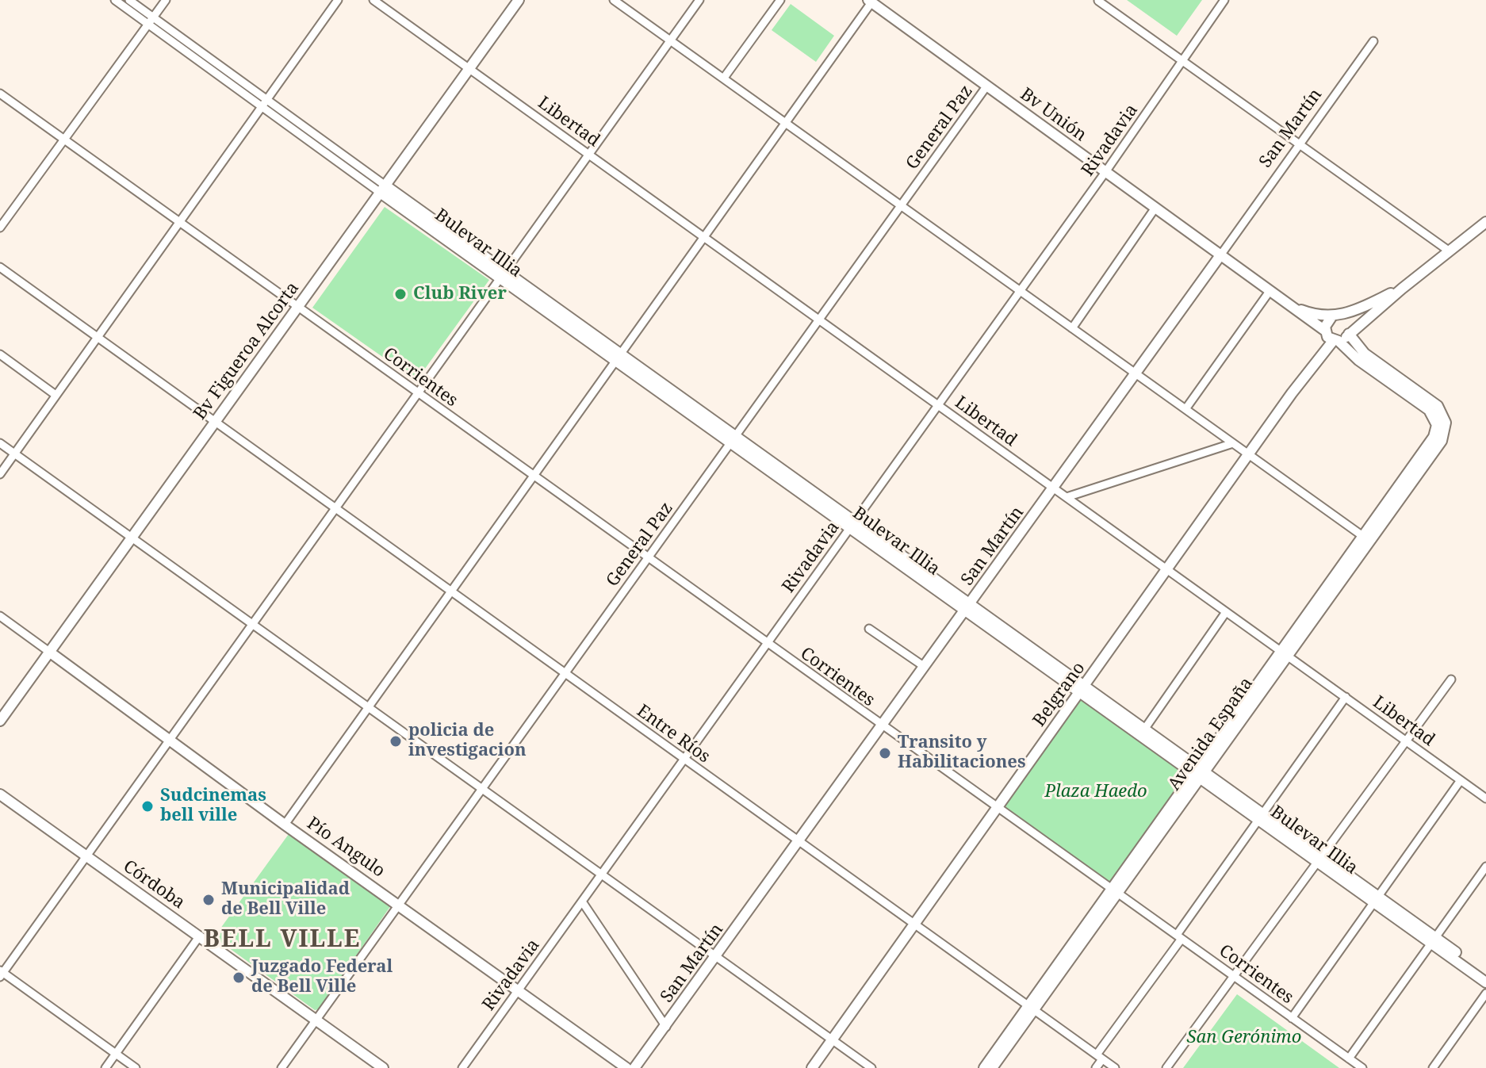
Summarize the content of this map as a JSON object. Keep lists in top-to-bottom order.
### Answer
{
  "streets": {
    "street": [
      "Bv Unión",
      "Libertad",
      "General Paz",
      "San Martín",
      "Rivadavia",
      "Bulevar Illia",
      "Bv Figueroa Alcorta",
      "Corrientes",
      "Belgrano",
      "Entre Ríos",
      "Avenida España",
      "Pío Angulo",
      "Córdoba"
    ]
  },
  "crossings": [
    ["Bv Unión", "General Paz"],
    ["Bv Unión", "San Martín"],
    ["Bv Unión", "Rivadavia"],
    ["Bv Unión", "Belgrano"],
    ["Libertad", "General Paz"],
    ["Libertad", "San Martín"],
    ["Libertad", "Rivadavia"],
    ["Libertad", "Bv Figueroa Alcorta"],
    ["Libertad", "Belgrano"],
    ["Libertad", "Avenida España"],
    ["General Paz", "Bulevar Illia"],
    ["General Paz", "Corrientes"],
    ["General Paz", "Entre Ríos"],
    ["General Paz", "Pío Angulo"],
    ["General Paz", "Córdoba"],
    ["San Martín", "Bulevar Illia"],
    ["San Martín", "Corrientes"],
    ["San Martín", "Entre Ríos"],
    ["Rivadavia", "Bulevar Illia"],
    ["Rivadavia", "Corrientes"],
    ["Rivadavia", "Entre Ríos"],
    ["Rivadavia", "Pío Angulo"],
    ["Bulevar Illia", "Bv Figueroa Alcorta"],
    ["Bulevar Illia", "Belgrano"],
    ["Bulevar Illia", "Avenida España"],
    ["Bv Figueroa Alcorta", "Corrientes"],
    ["Bv Figueroa Alcorta", "Entre Ríos"],
    ["Bv Figueroa Alcorta", "Pío Angulo"],
    ["Corrientes", "Belgrano"],
    ["Corrientes", "Avenida España"],
    ["Belgrano", "Entre Ríos"],
    ["Entre Ríos", "Avenida España"]
  ],
  "districts": ["BELL VILLE"],
  "parks": ["Plaza Haedo", "San Gerónimo"],
  "places": [
    "Club River",
    "policia de investigacion",
    "Transito y Habilitaciones",
    "Sudcinemas bell ville",
    "Municipalidad de Bell Ville",
    "Juzgado Federal de Bell Ville"
  ]
}
